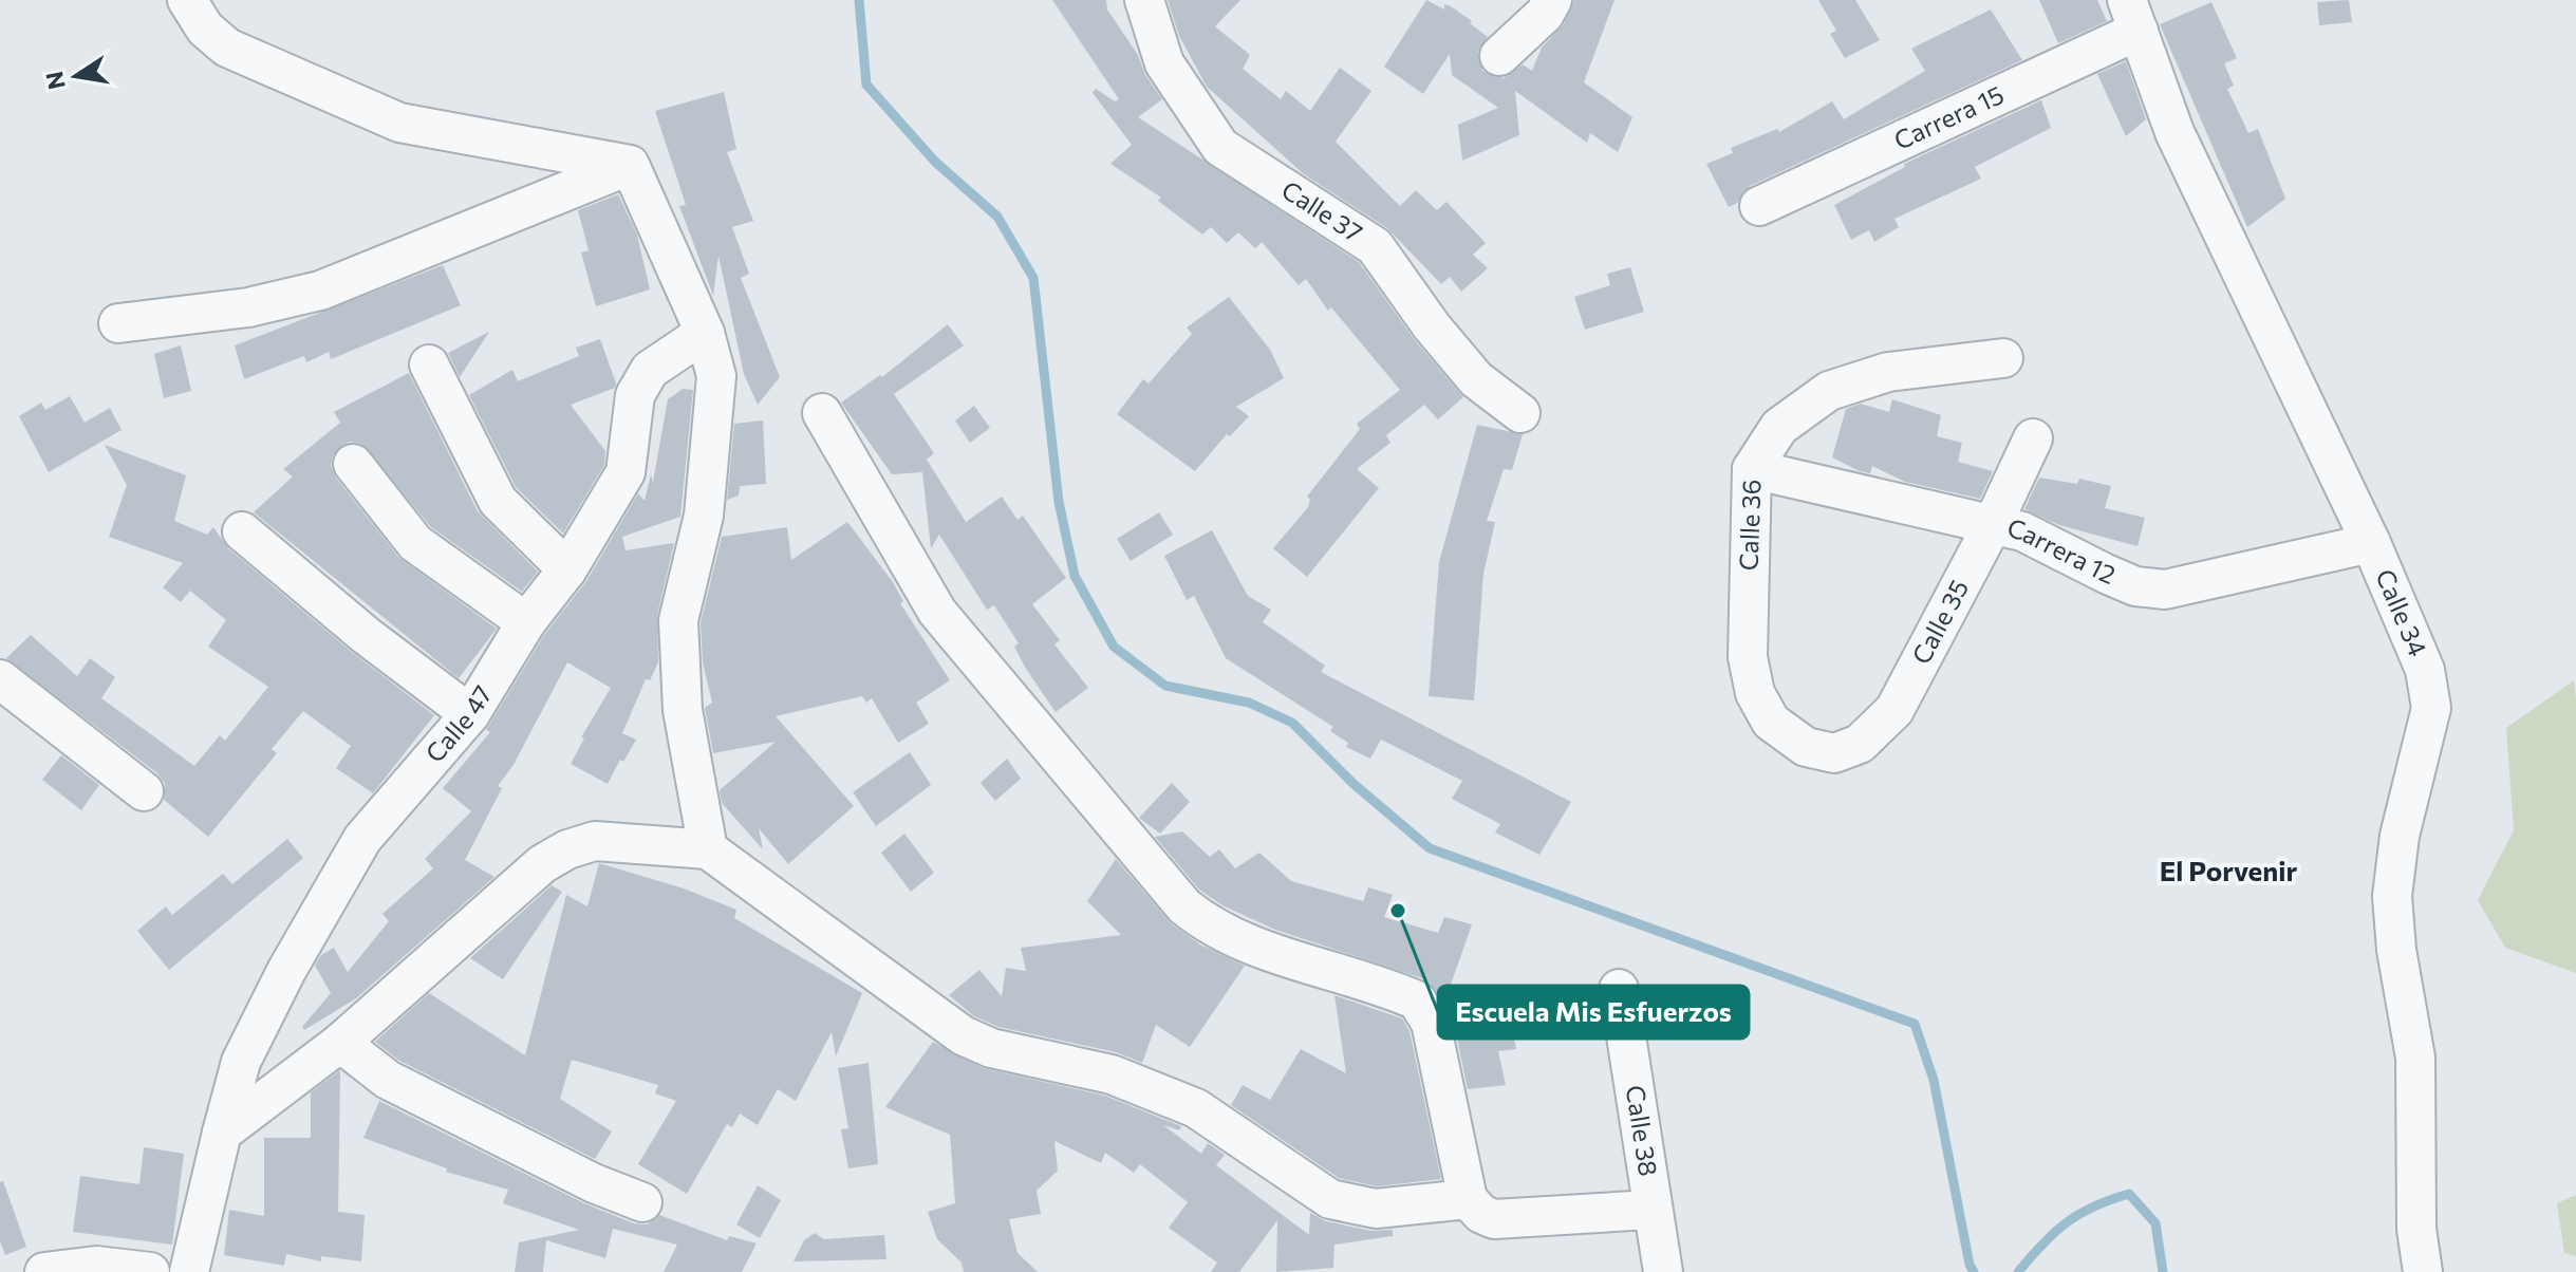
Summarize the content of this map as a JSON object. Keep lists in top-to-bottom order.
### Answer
{
  "streets": {
    "street": [
      "Carrera 15",
      "Calle 37",
      "Calle 36",
      "Carrera 12",
      "Calle 34",
      "Calle 35",
      "Calle 47",
      "Calle 38"
    ]
  },
  "crossings": [
    ["Carrera 15", "Calle 34"],
    ["Calle 36", "Carrera 12"],
    ["Calle 36", "Calle 35"],
    ["Carrera 12", "Calle 34"],
    ["Carrera 12", "Calle 35"]
  ],
  "districts": ["El Porvenir"],
  "places": ["Escuela Mis Esfuerzos"],
  "north": "left"
}
